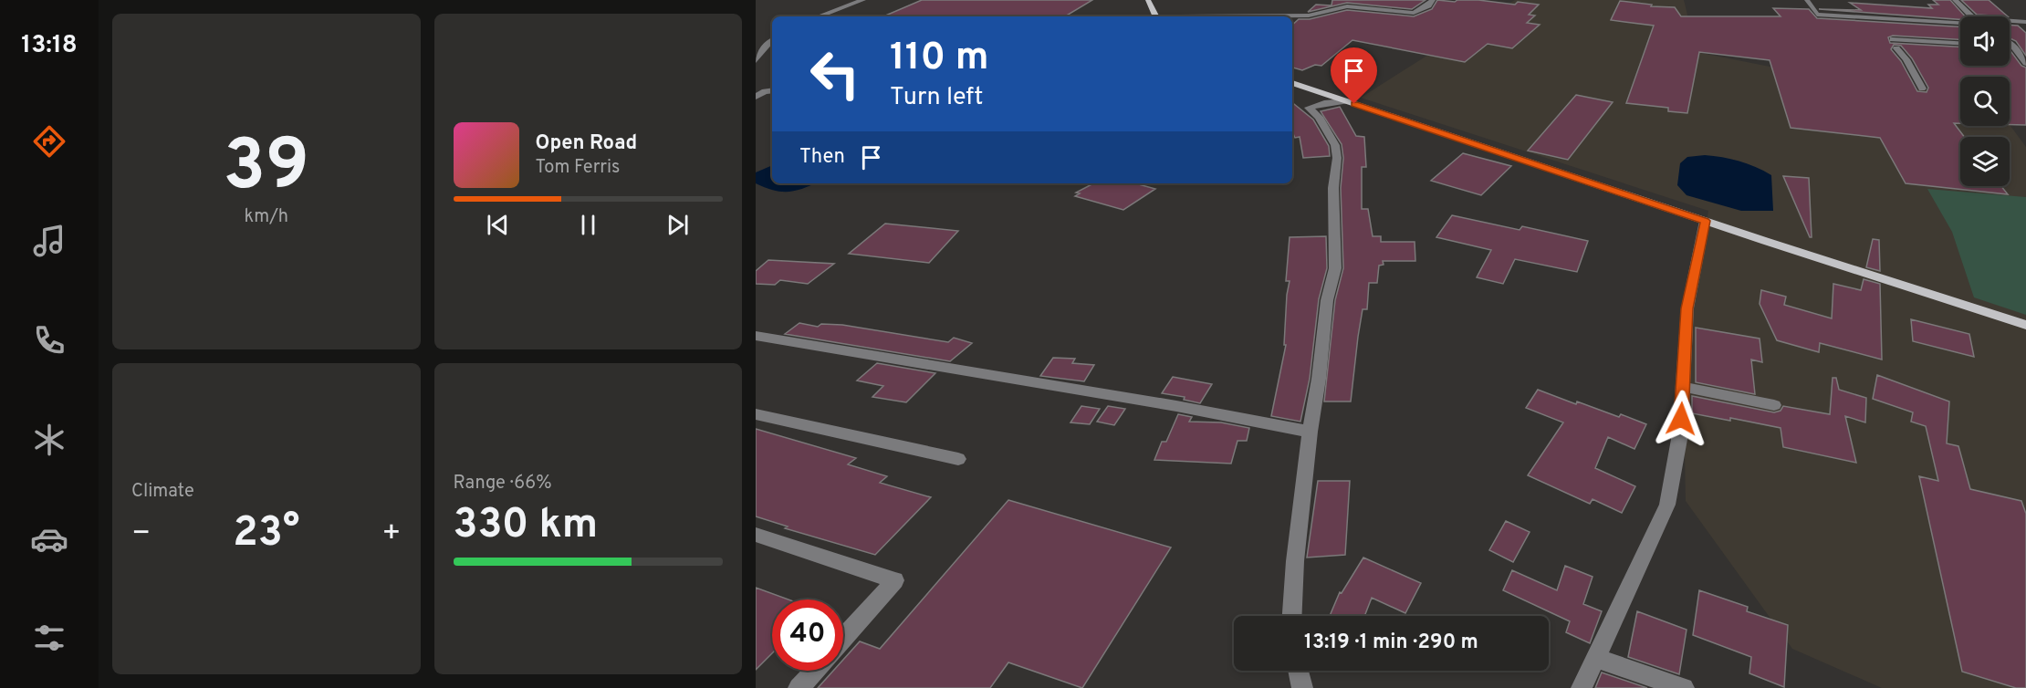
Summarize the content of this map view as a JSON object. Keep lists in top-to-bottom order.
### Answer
{
  "page": {
    "tabs": "13:18",
    "tile": [
      ["39", "km/h"],
      "Climate",
      ["Range · 66%", "330 km"]
    ],
    "turn": ["110 m", "Turn left"],
    "song": ["Open Road", "Tom Ferris"],
    "then": "Then",
    "heat": ["−", "23°", "+"],
    "limit": "40",
    "trip": "13:19 · 1 min · 290 m"
  }
}
